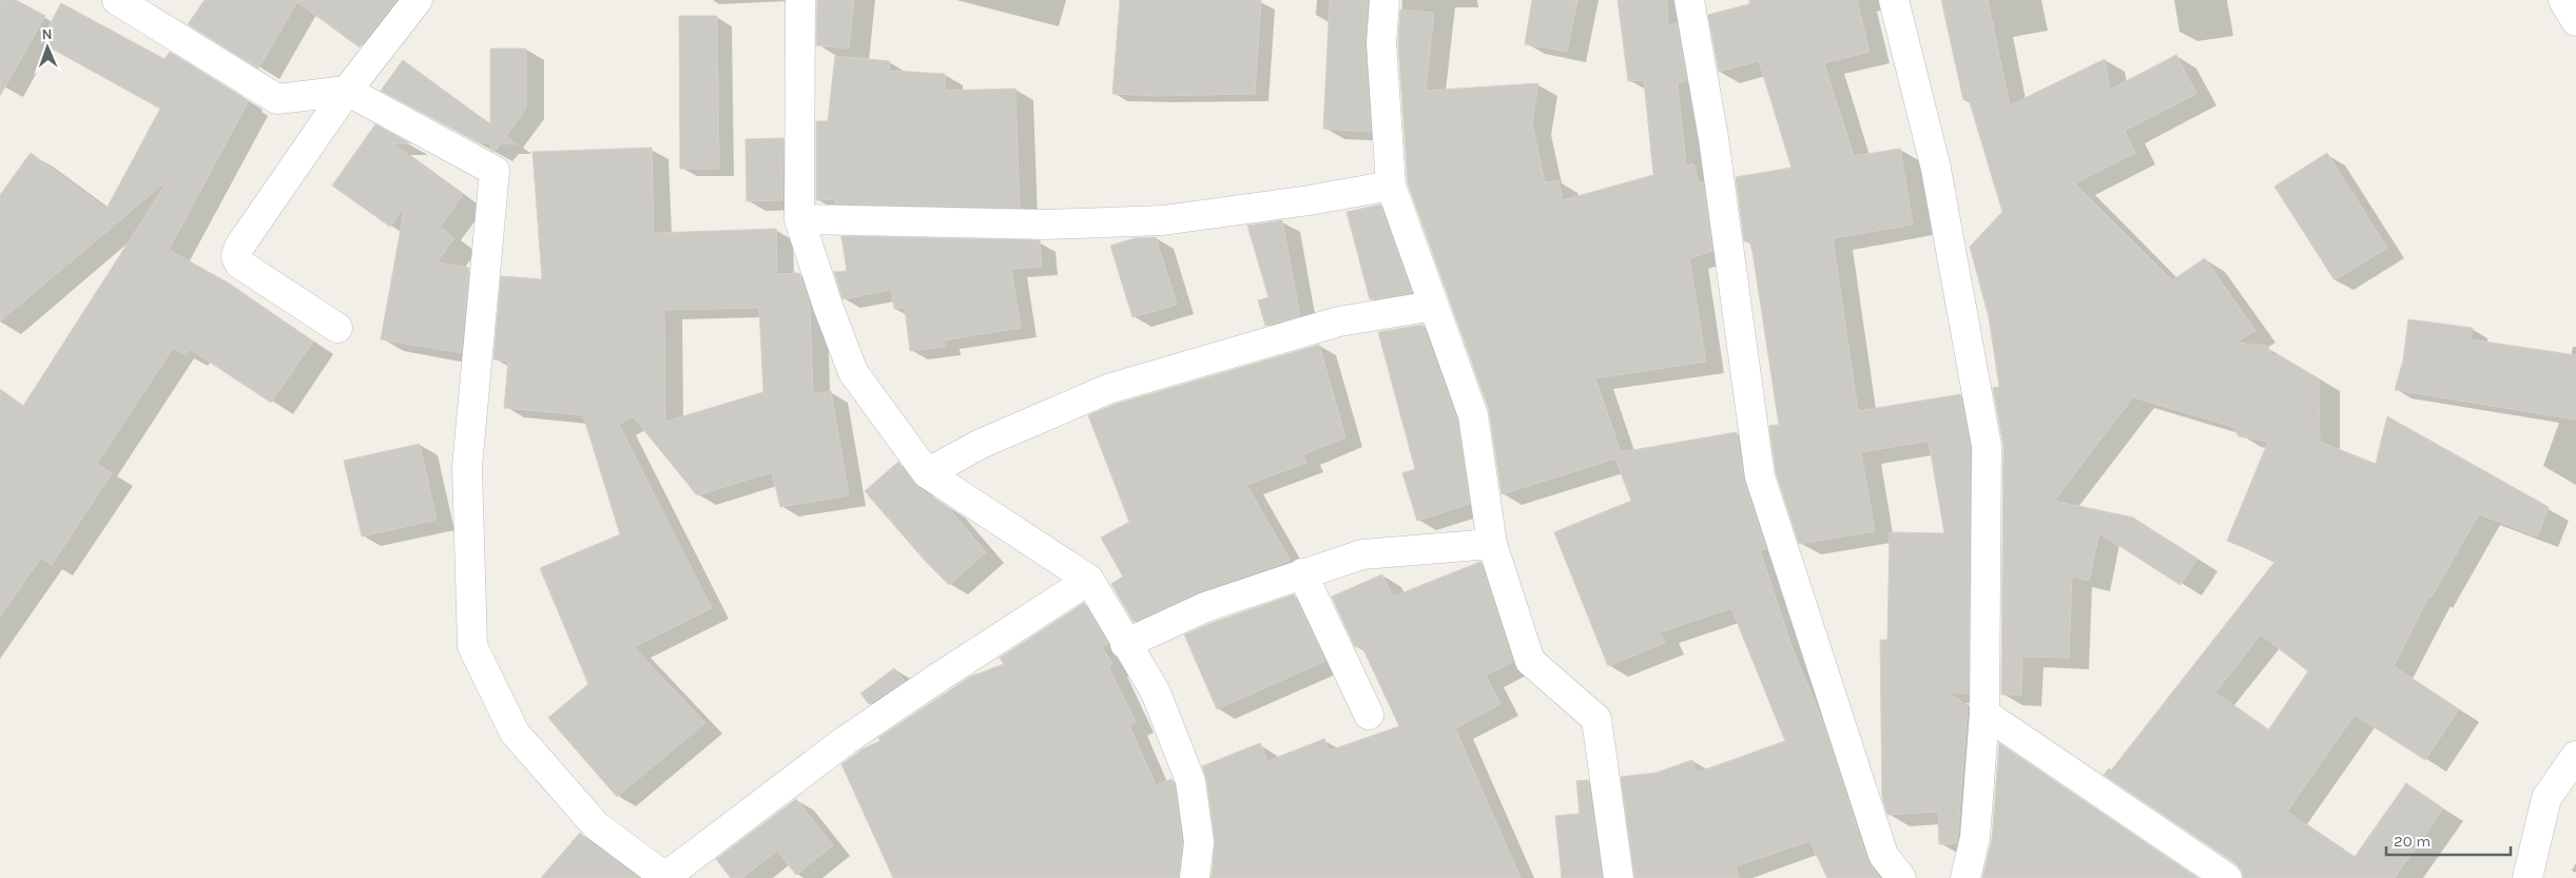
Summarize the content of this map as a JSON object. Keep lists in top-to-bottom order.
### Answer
{
  "scale_bar": "20 m",
  "north": "top"
}
